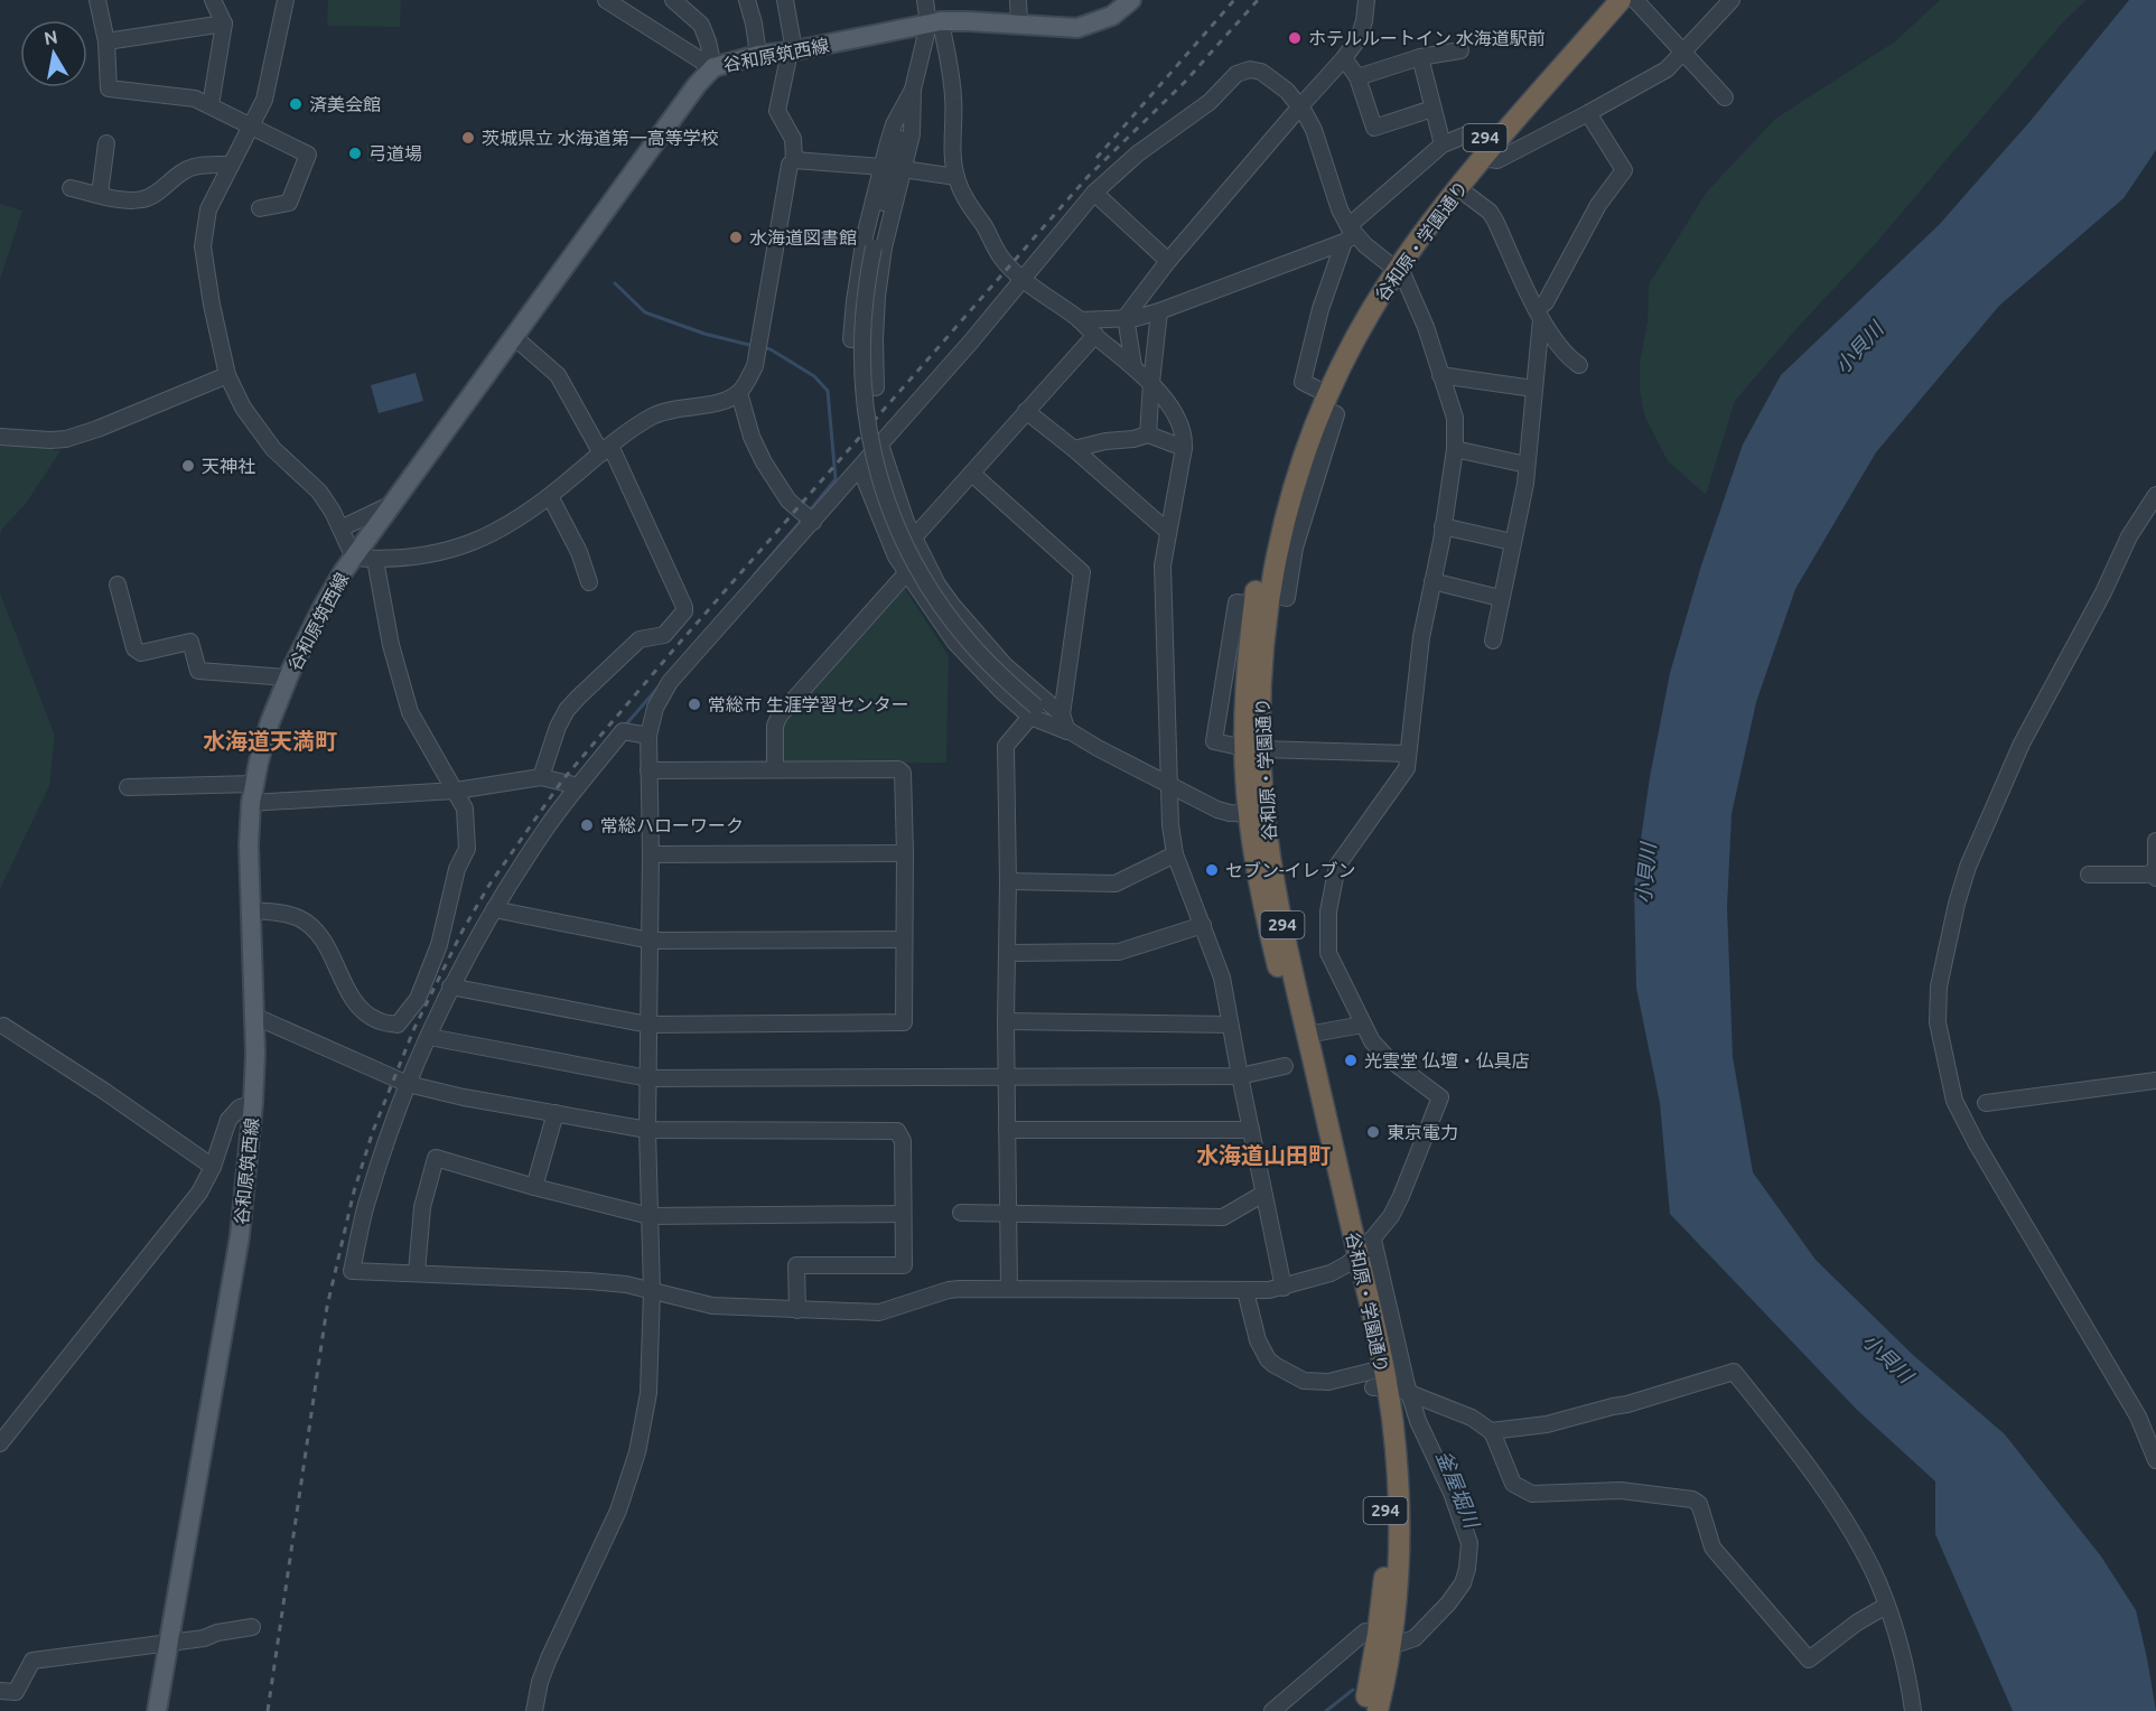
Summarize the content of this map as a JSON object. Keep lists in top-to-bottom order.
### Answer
{
  "streets": {
    "highway": ["294", "谷和原・学園通り"],
    "main road": ["谷和原筑西線"]
  },
  "districts": ["水海道天満町", "水海道山田町"],
  "water": ["小貝川", "釜屋堀川"],
  "places": [
    "ホテルルートイン 水海道駅前",
    "済美会館",
    "茨城県立 水海道第一高等学校",
    "弓道場",
    "水海道図書館",
    "天神社",
    "常総市 生涯学習センター",
    "常総ハローワーク",
    "セブン-イレブン",
    "光雲堂 仏壇・仏具店",
    "東京電力"
  ],
  "north": "top"
}
